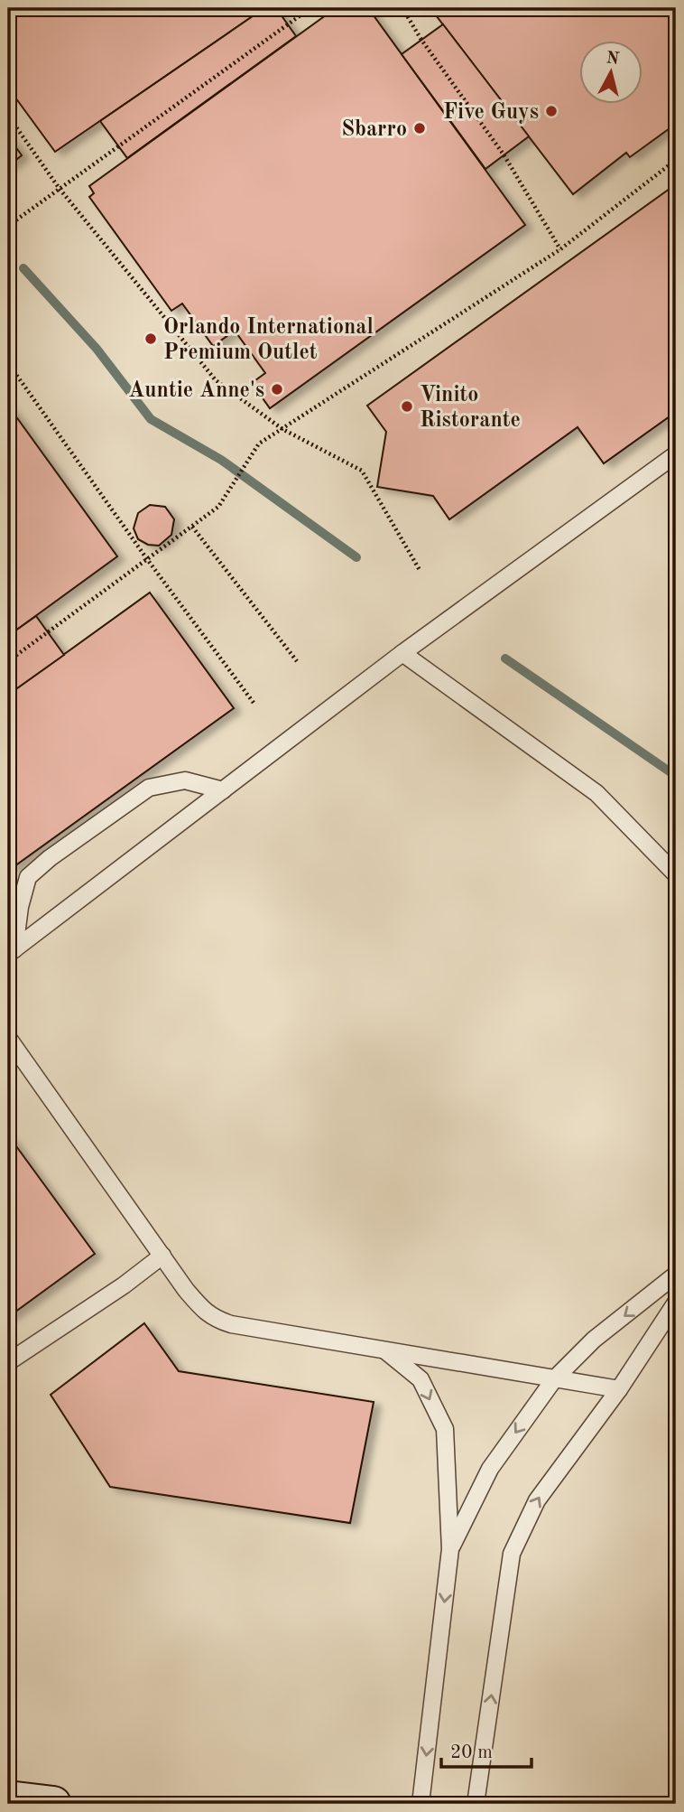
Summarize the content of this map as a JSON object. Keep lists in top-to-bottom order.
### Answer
{
  "places": [
    "Five Guys",
    "Sbarro",
    "Orlando International Premium Outlet",
    "Auntie Anne's",
    "Vinito Ristorante"
  ],
  "scale_bar": "20 m",
  "north": "top"
}
